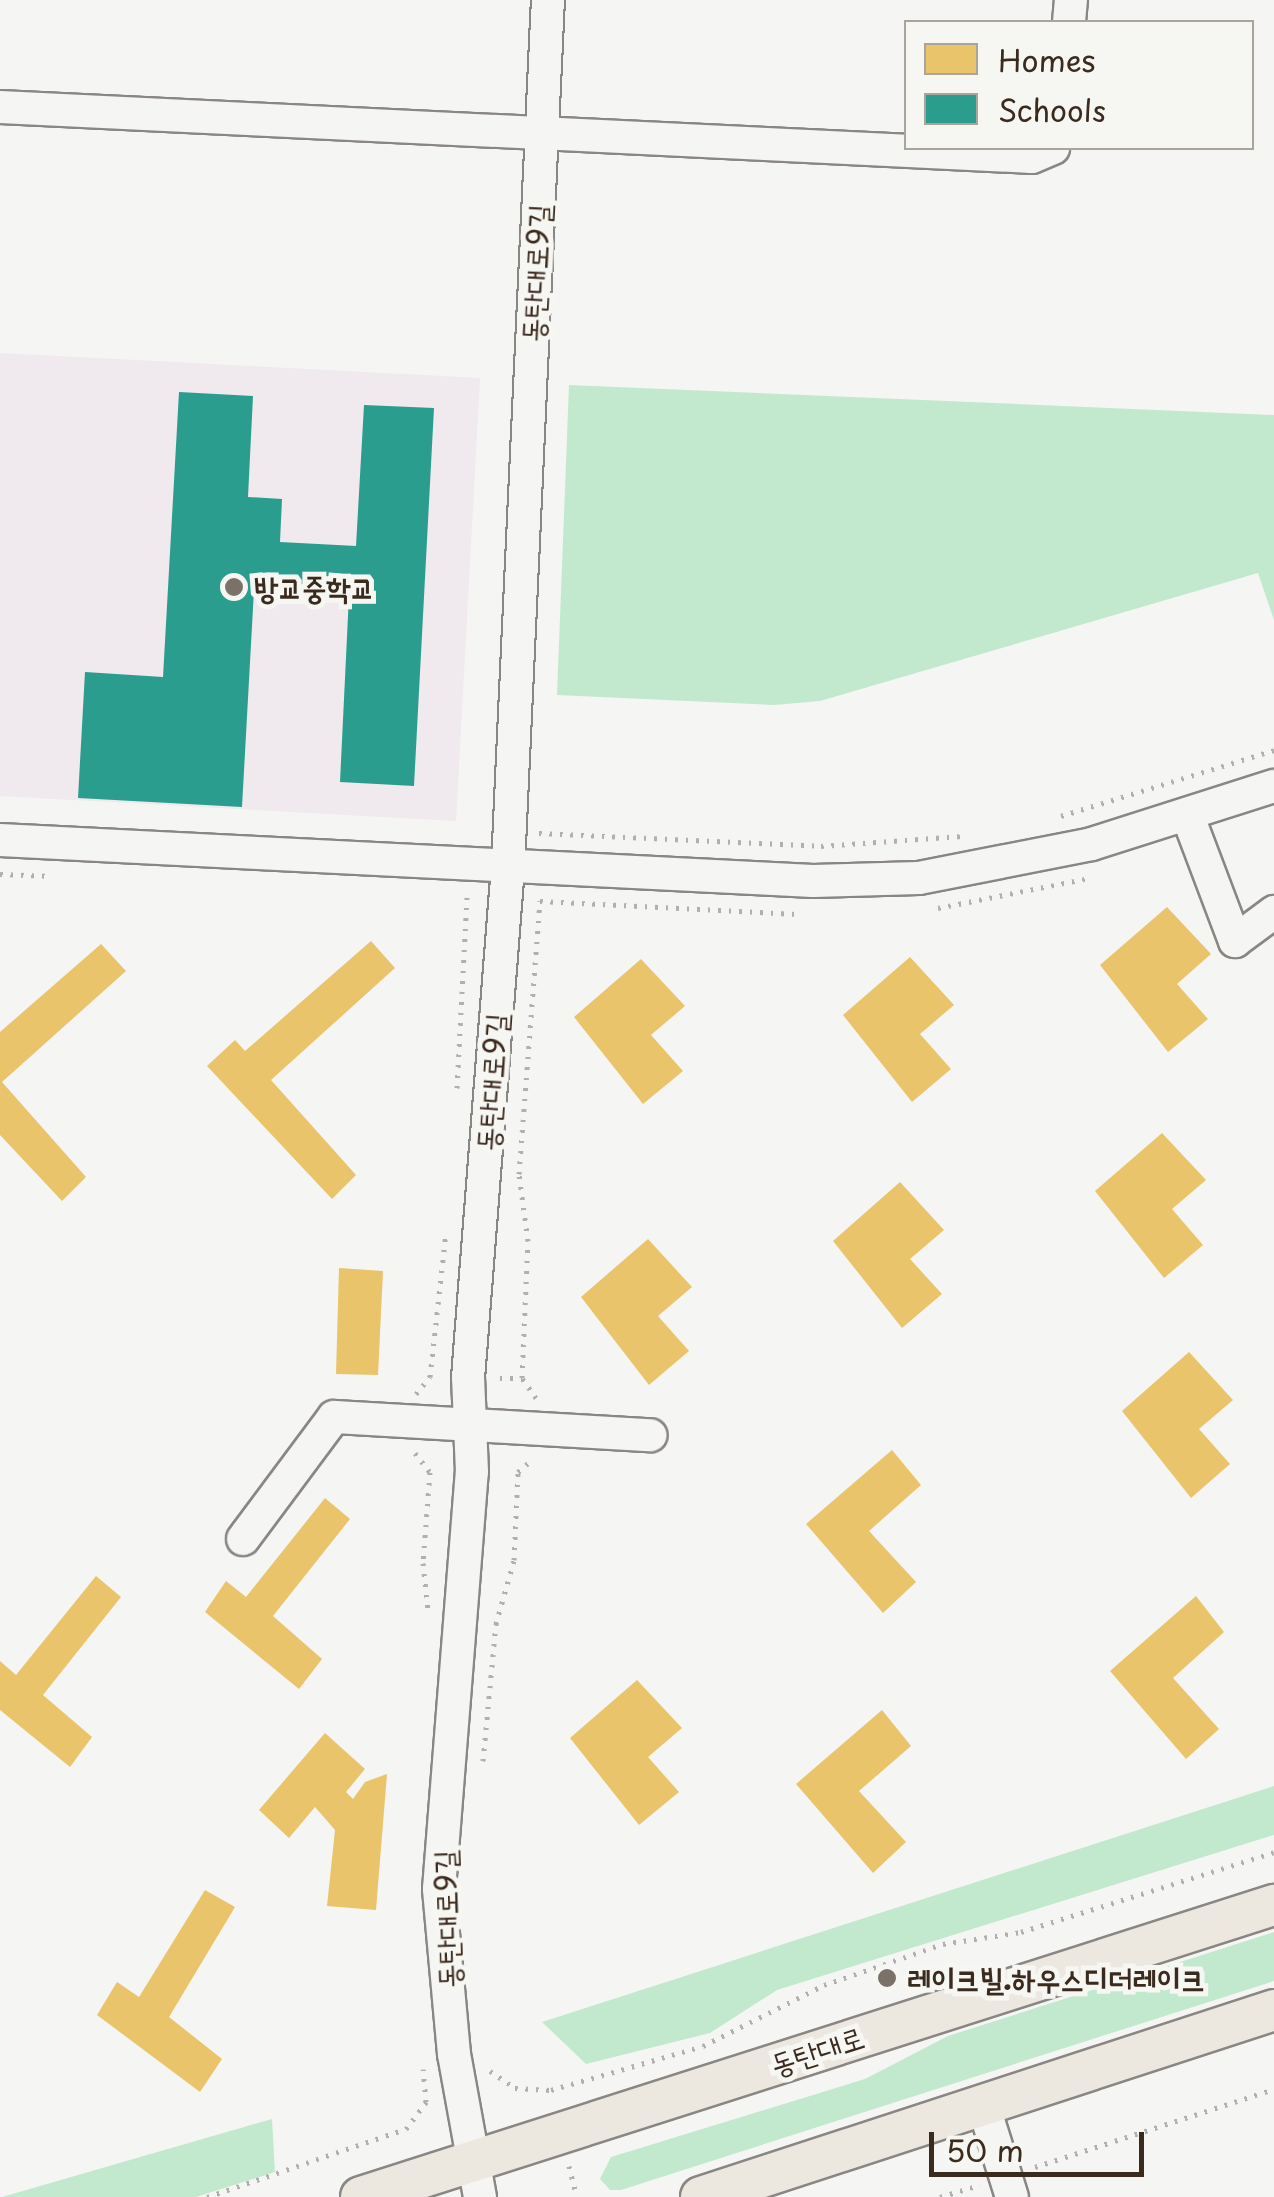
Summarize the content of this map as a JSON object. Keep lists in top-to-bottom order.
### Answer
{
  "streets": {
    "main road": ["동탄대로"],
    "street": ["동탄대로9길"]
  },
  "crossings": [
    ["동탄대로9길", "동탄대로"]
  ],
  "places": ["방교중학교", "레이크빌.하우스디더레이크"],
  "legend": ["Homes", "Schools"],
  "scale_bar": "50 m"
}
